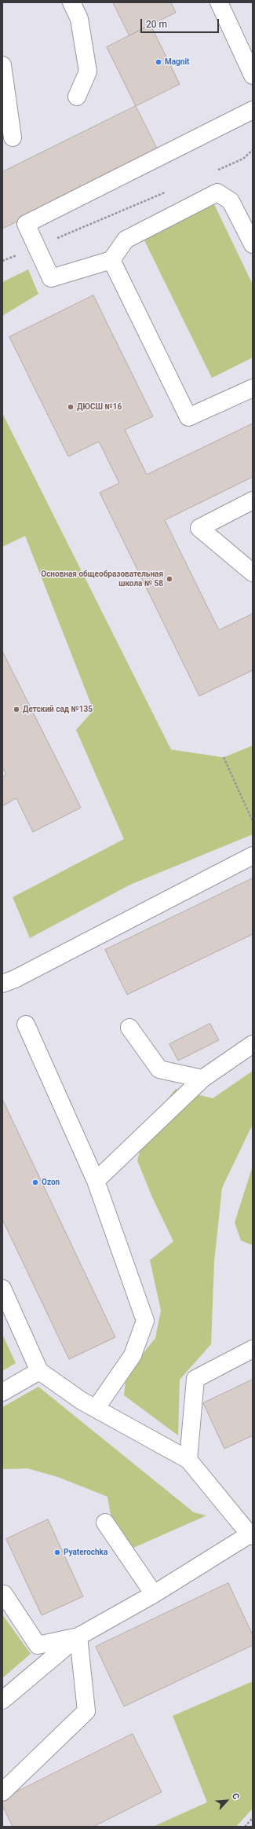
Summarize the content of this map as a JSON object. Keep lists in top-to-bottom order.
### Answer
{
  "places": [
    "Magnit",
    "ДЮСШ №16",
    "Основная общеобразовательная школа № 58",
    "Детский сад №135",
    "Ozon",
    "Pyaterochka"
  ],
  "scale_bar": "20 m",
  "north": "top right"
}
